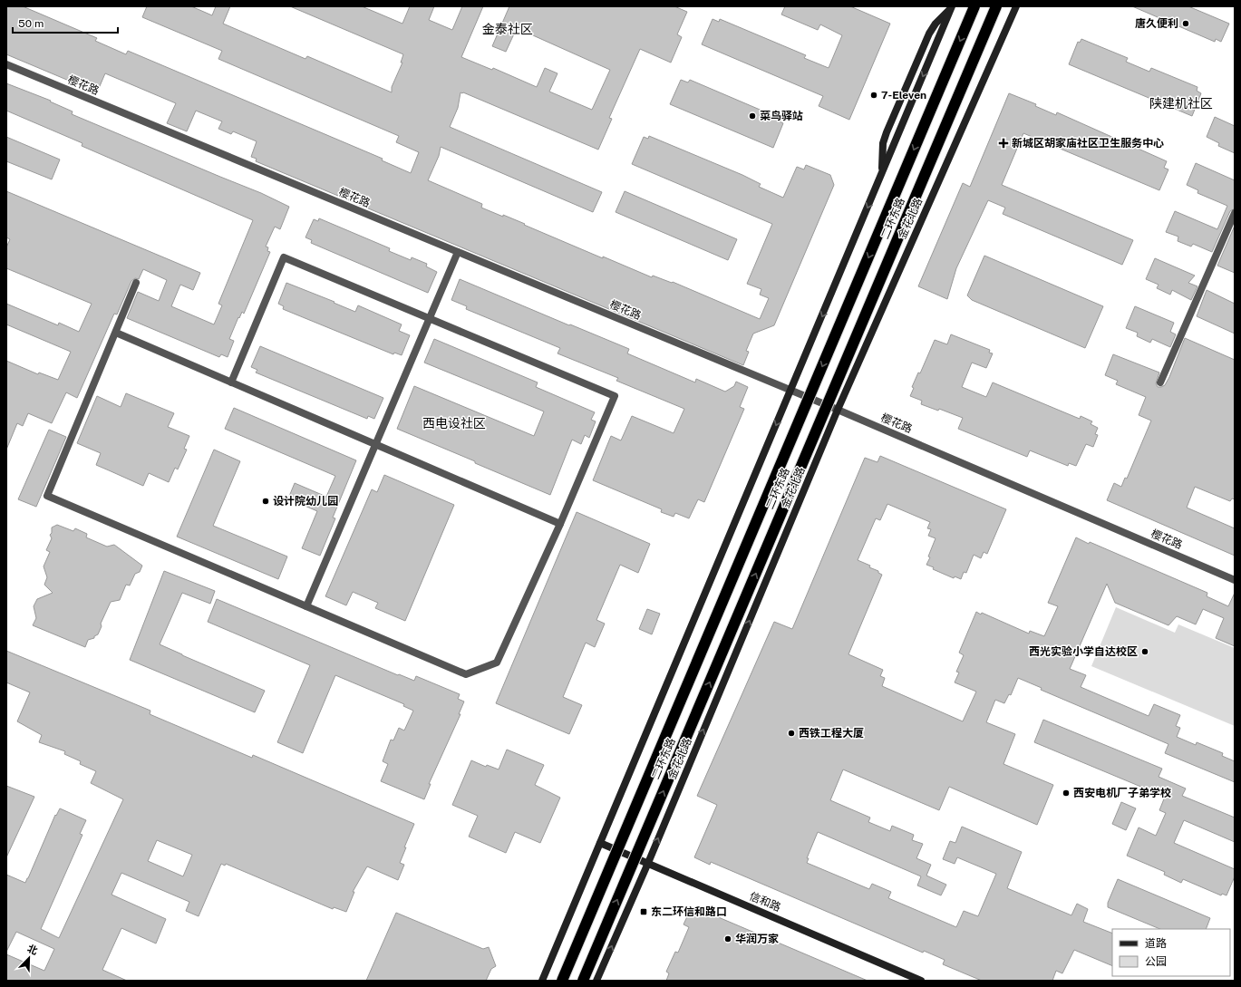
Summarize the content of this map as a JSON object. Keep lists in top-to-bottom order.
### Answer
{
  "streets": {
    "highway": ["二环东路"],
    "main road": ["金花北路", "信和路"],
    "street": ["樱花路"]
  },
  "crossings": [
    ["樱花路", "金花北路"],
    ["金花北路", "信和路"]
  ],
  "districts": ["金泰社区", "陕建机社区", "西电设社区"],
  "places": {
    "other": [
      "唐久便利",
      "7-Eleven",
      "菜鸟驿站",
      "设计院幼儿园",
      "西光实验小学自达校区",
      "西铁工程大厦",
      "西安电机厂子弟学校",
      "华润万家"
    ],
    "health": ["新城区胡家庙社区卫生服务中心"],
    "transit": ["东二环信和路口"]
  },
  "legend": ["道路", "公园"],
  "scale_bar": "50 m",
  "north": "top right"
}
